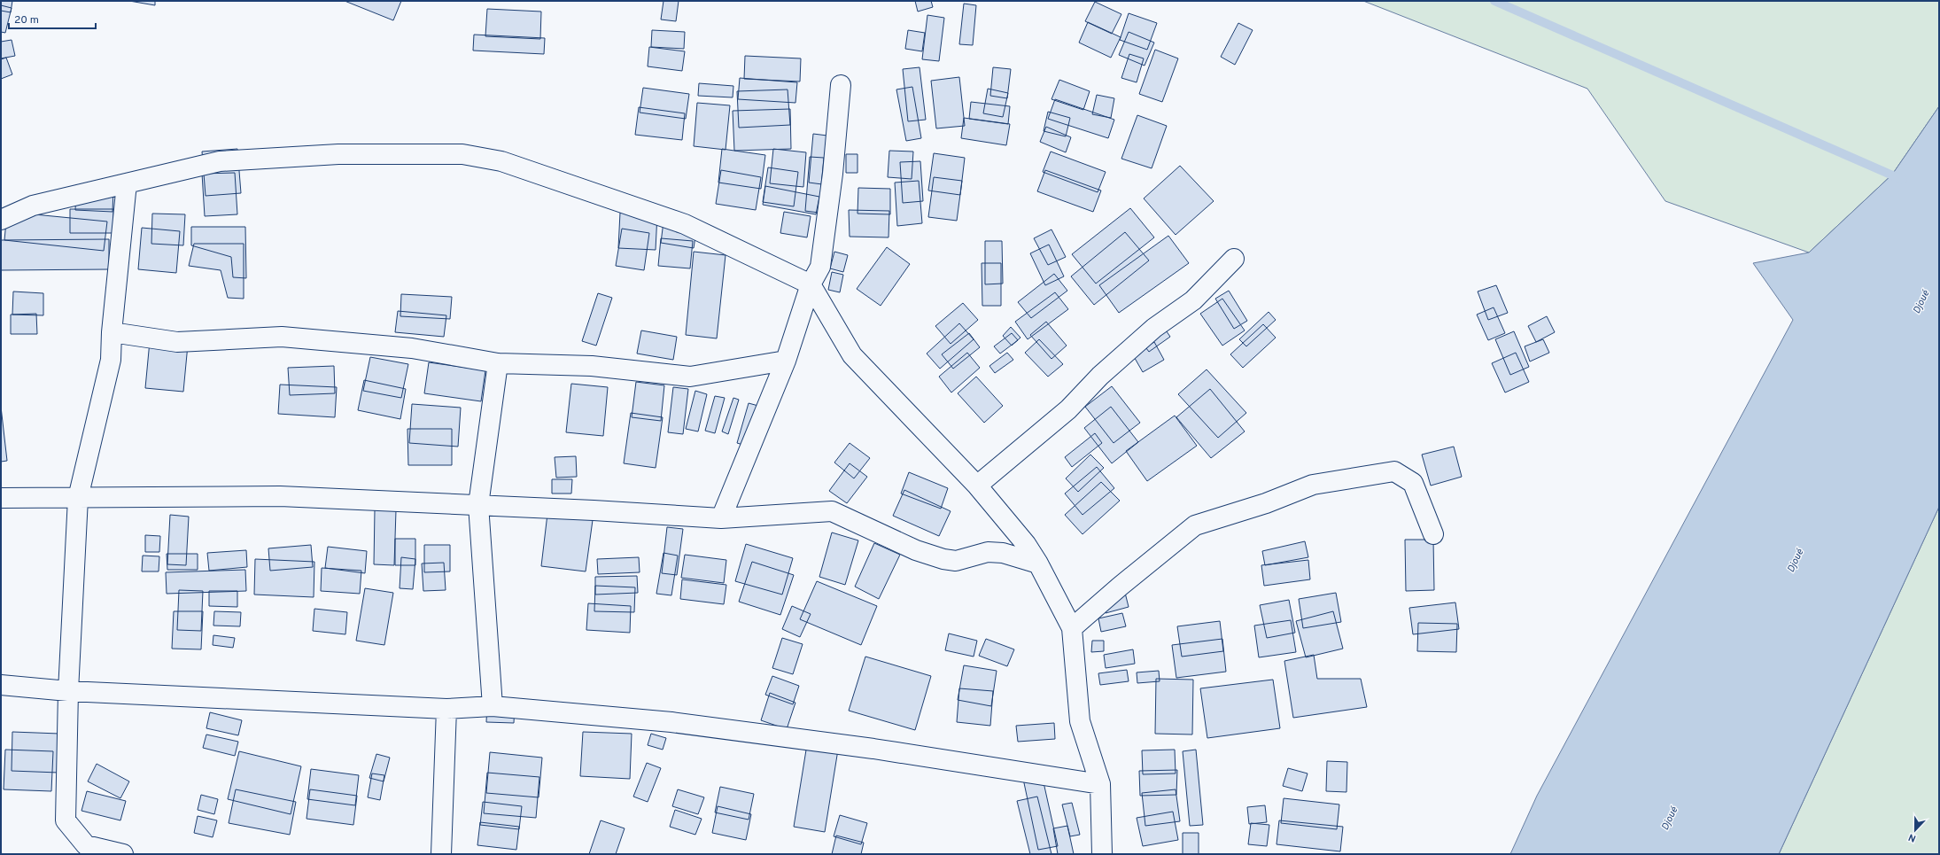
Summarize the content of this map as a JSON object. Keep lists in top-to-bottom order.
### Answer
{
  "water": ["Djoué"],
  "scale_bar": "20 m",
  "north": "bottom"
}
